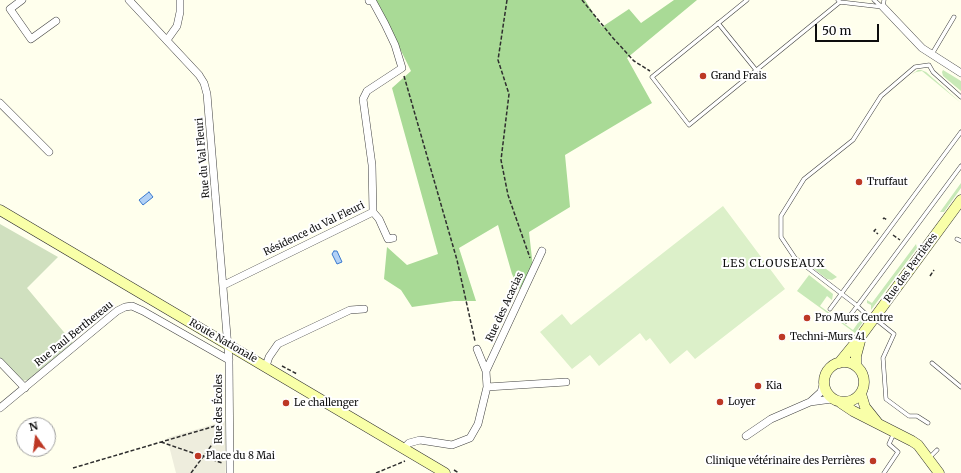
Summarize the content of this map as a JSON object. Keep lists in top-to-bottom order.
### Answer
{
  "streets": {
    "street": [
      "Rue du Val Fleuri",
      "Résidence du Val Fleuri",
      "Rue des Perrières",
      "Rue des Acacias",
      "Rue Paul Berthereau",
      "Route Nationale",
      "Rue des Écoles"
    ]
  },
  "crossings": [
    ["Rue du Val Fleuri", "Résidence du Val Fleuri"],
    ["Rue du Val Fleuri", "Route Nationale"],
    ["Rue du Val Fleuri", "Rue des Écoles"],
    ["Rue des Acacias", "Route Nationale"],
    ["Rue Paul Berthereau", "Rue des Écoles"],
    ["Route Nationale", "Rue des Écoles"]
  ],
  "districts": ["LES CLOUSEAUX"],
  "places": [
    "Grand Frais",
    "Truffaut",
    "Pro Murs Centre",
    "Techni-Murs 41",
    "Kia",
    "Loyer",
    "Le challenger",
    "Place du 8 Mai",
    "Clinique vétérinaire des Perrières"
  ],
  "scale_bar": "50 m",
  "north": "top"
}
